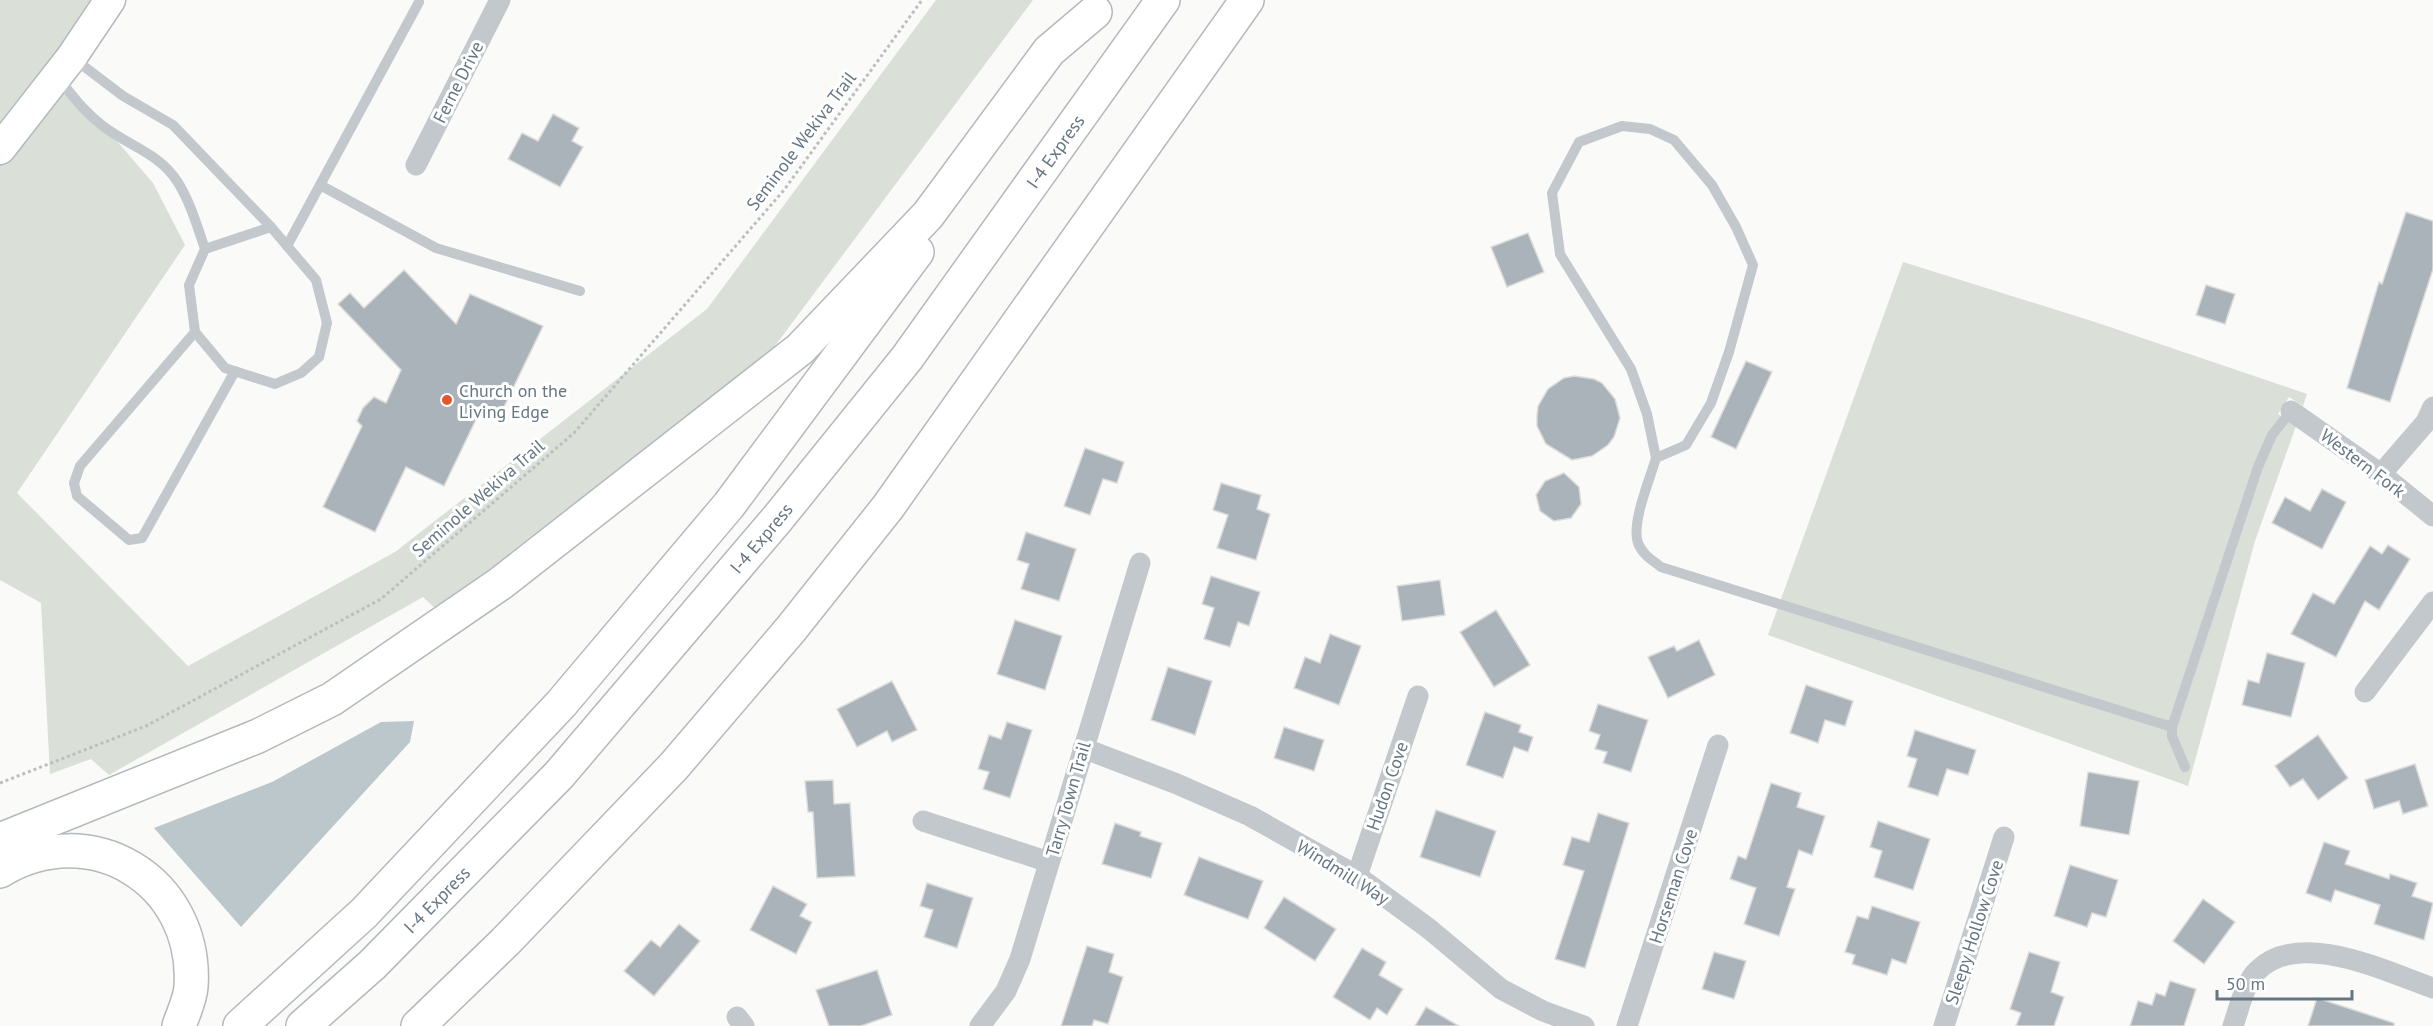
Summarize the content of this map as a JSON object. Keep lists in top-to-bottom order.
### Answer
{
  "streets": {
    "highway": ["I-4 Express"],
    "street": [
      "Ferne Drive",
      "Western Fork",
      "Hudon Cove",
      "Tarry Town Trail",
      "Windmill Way",
      "Horseman Cove",
      "Sleepy Hollow Cove"
    ],
    "path": ["Seminole Wekiva Trail"]
  },
  "crossings": [
    ["Hudon Cove", "Windmill Way"],
    ["Tarry Town Trail", "Windmill Way"]
  ],
  "places": ["Church on the Living Edge"],
  "scale_bar": "50 m"
}
